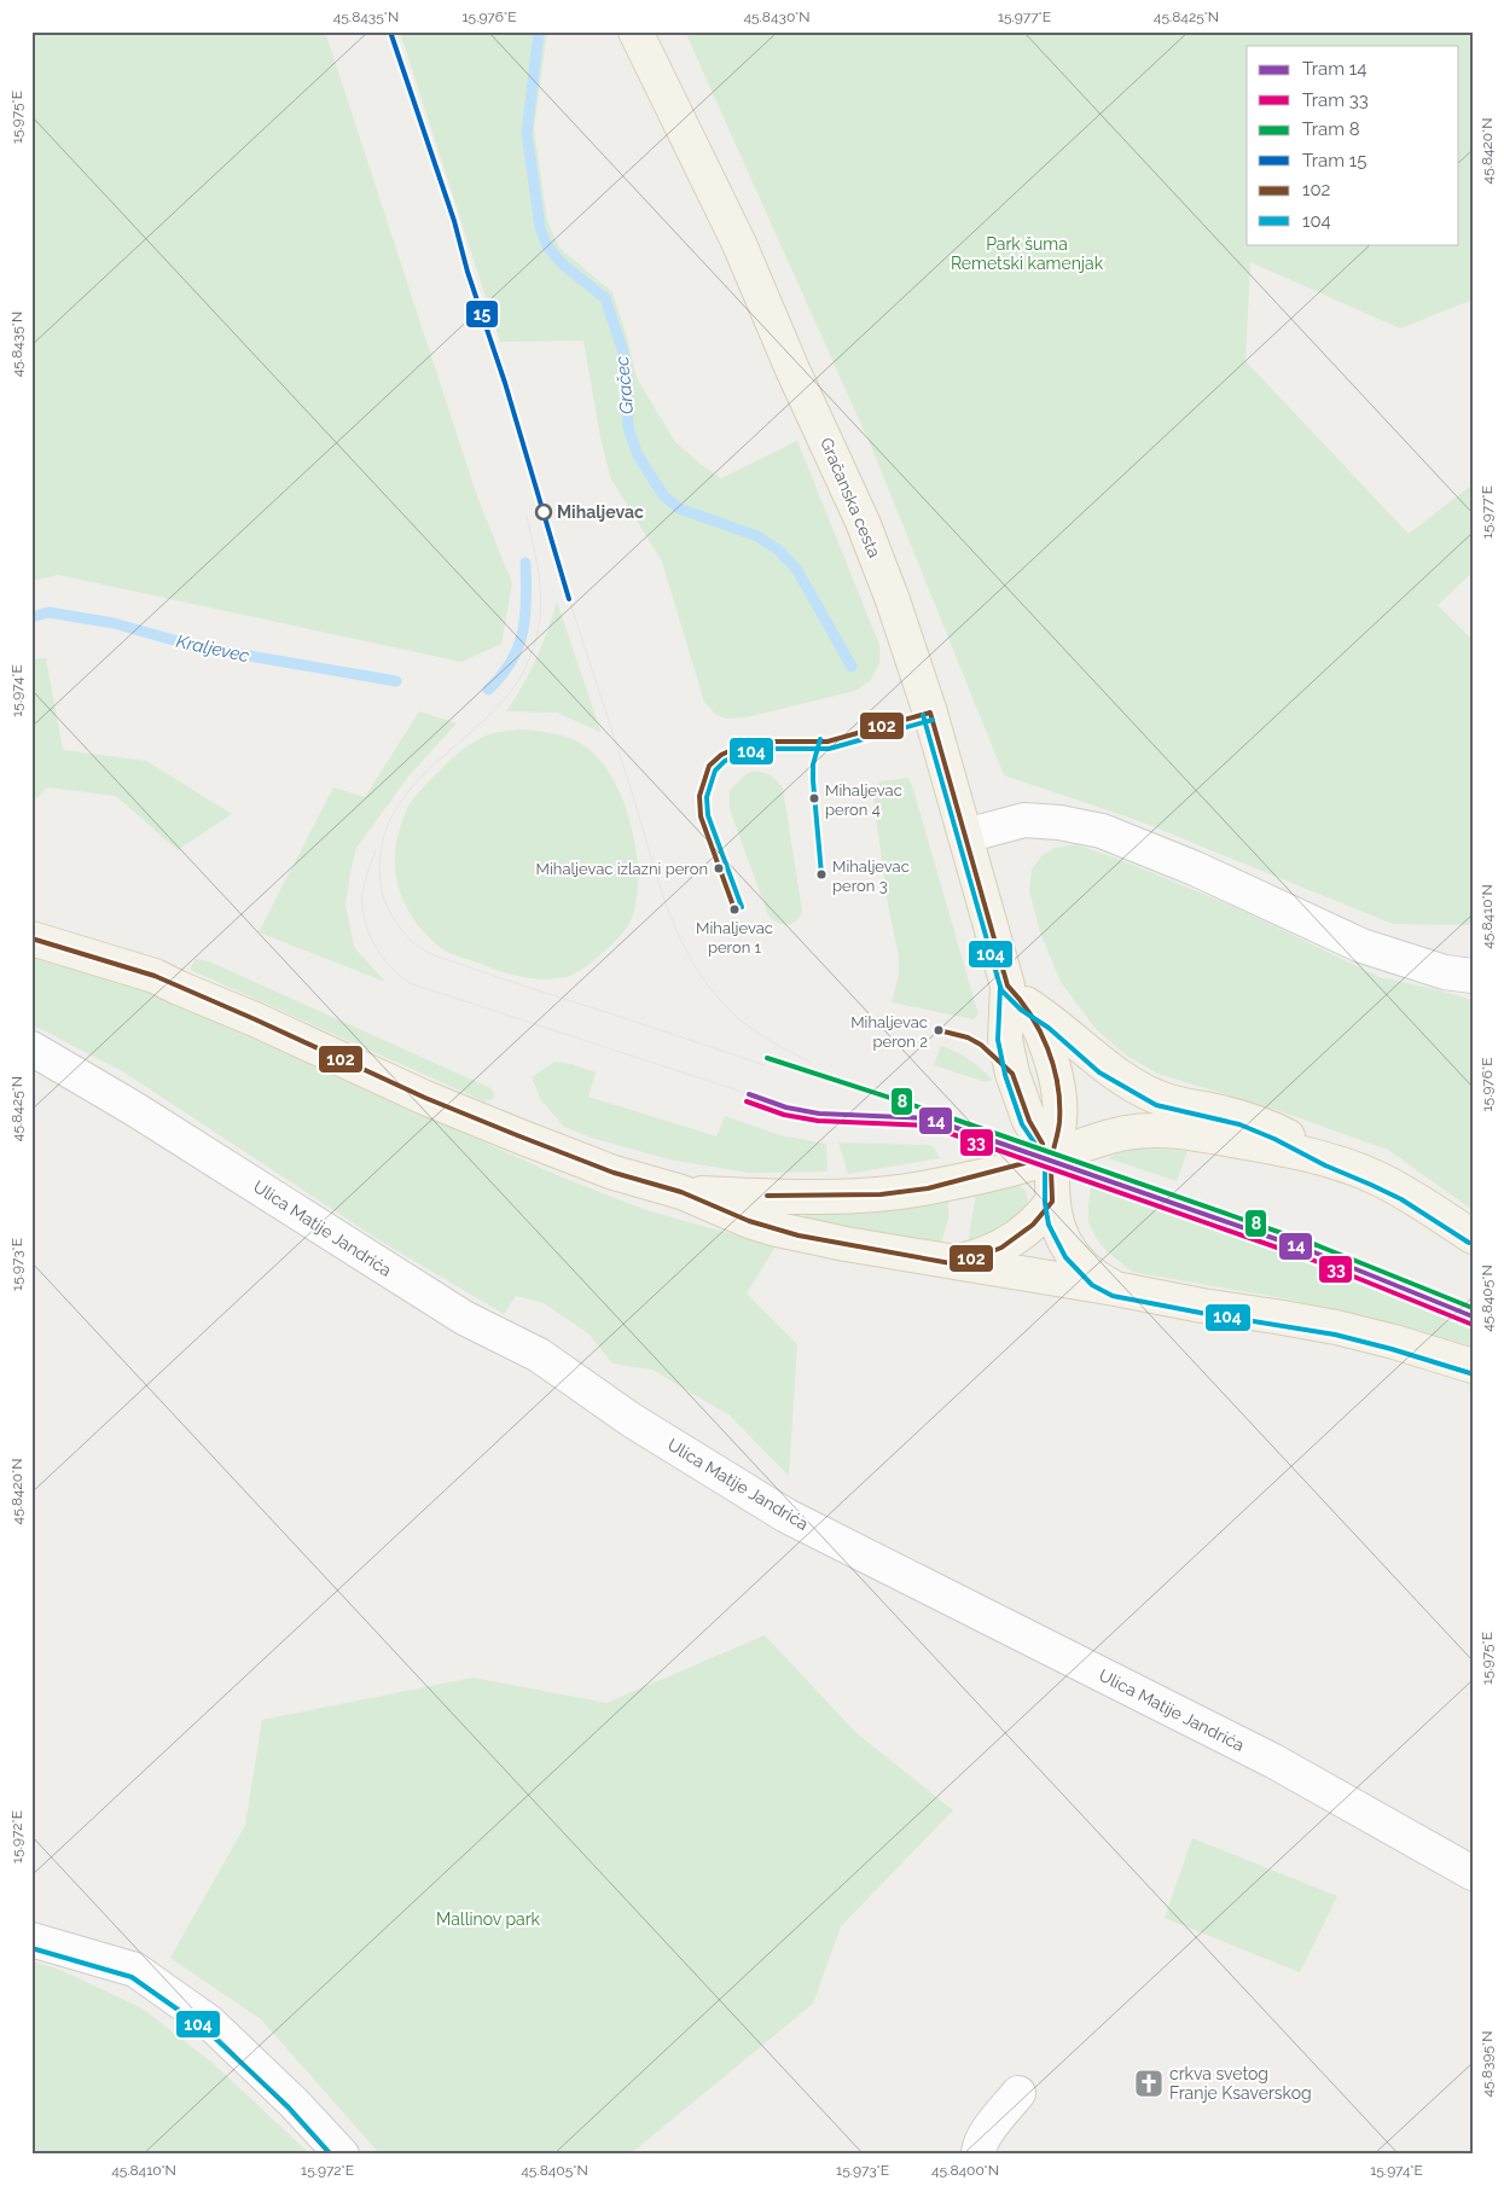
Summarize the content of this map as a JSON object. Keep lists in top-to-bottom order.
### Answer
{
  "streets": {
    "main road": ["Gračanska cesta"],
    "street": ["Ulica Matije Jandrića"]
  },
  "water": ["Gračec", "Kraljevec"],
  "parks": ["Park šuma Remetski kamenjak", "Mallinov park"],
  "places": {
    "other": [
      "Mihaljevac",
      "Mihaljevac peron 4",
      "Mihaljevac izlazni peron",
      "Mihaljevac peron 3",
      "Mihaljevac peron 1",
      "Mihaljevac peron 2"
    ],
    "church": ["crkva svetog Franje Ksaverskog"]
  },
  "lines": [
    "tram line 15",
    "transit line 102",
    "transit line 104",
    "tram line 8",
    "tram line 14",
    "tram line 33"
  ],
  "legend": [
    "Tram 14",
    "Tram 33",
    "Tram 8",
    "Tram 15",
    "102",
    "104"
  ],
  "coordinates": [
    "45.8435°N",
    "15.976°E",
    "45.8430°N",
    "15.977°E",
    "45.8425°N",
    "15.975°E",
    "45.8420°N",
    "15.974°E",
    "45.8410°N",
    "15.973°E",
    "45.8405°N",
    "15.972°E",
    "45.8395°N",
    "45.8400°N"
  ]
}
